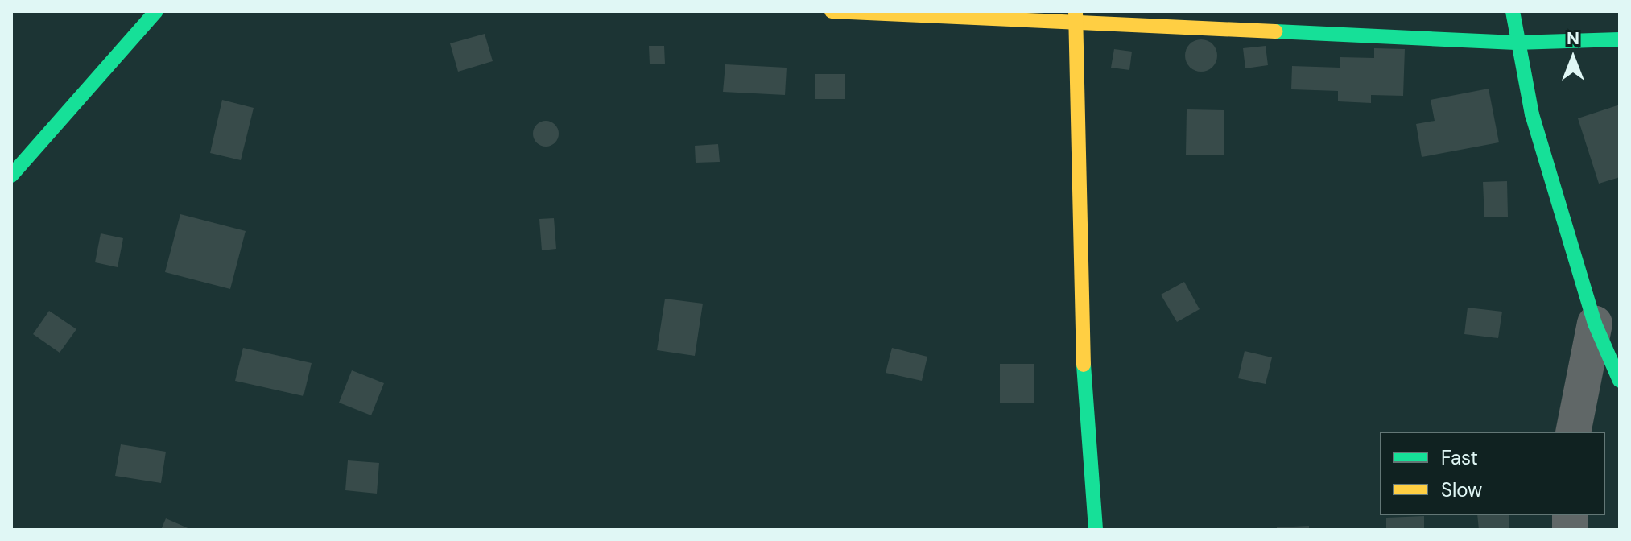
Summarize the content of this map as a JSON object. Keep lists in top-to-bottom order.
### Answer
{
  "legend": ["Fast", "Slow"],
  "north": "top"
}
